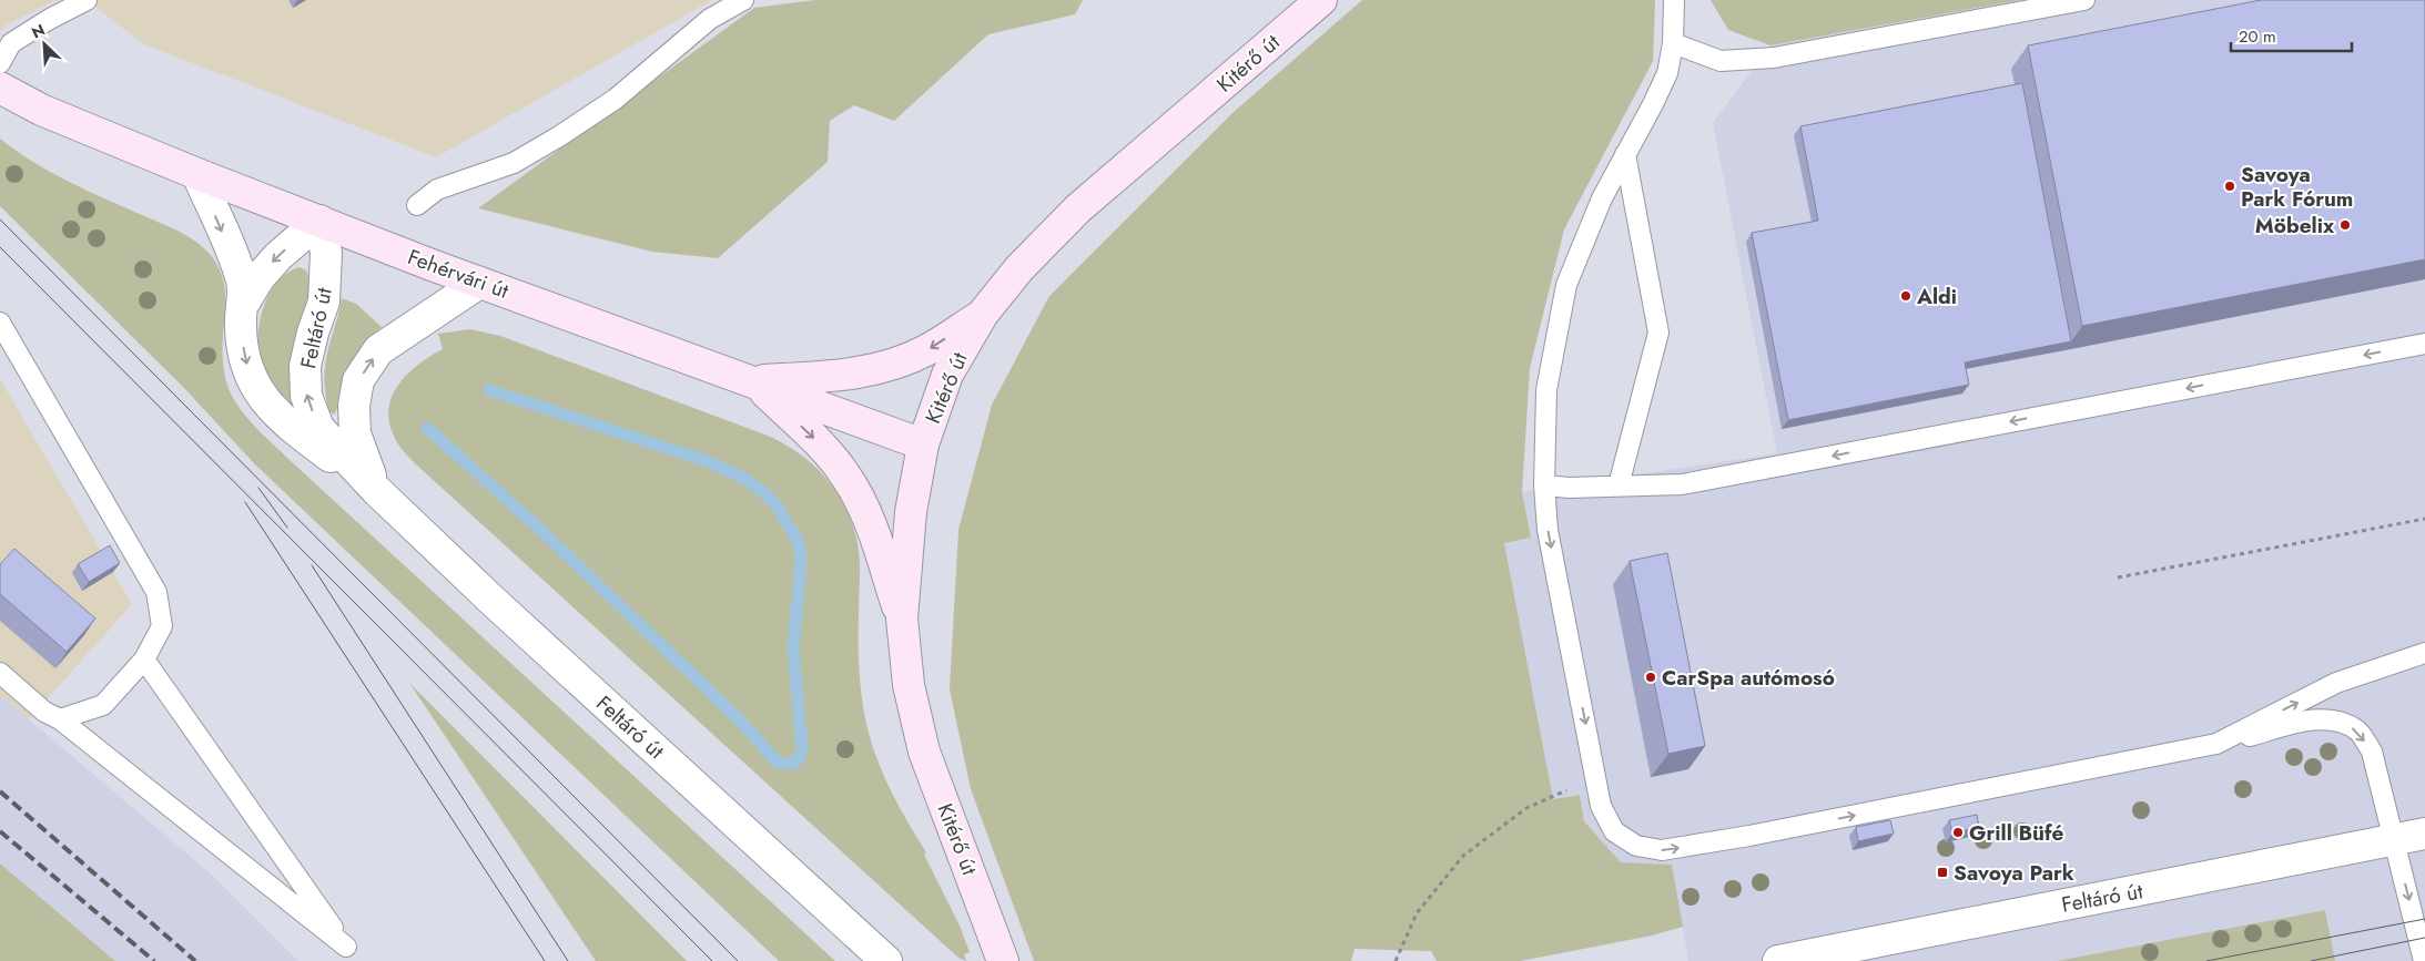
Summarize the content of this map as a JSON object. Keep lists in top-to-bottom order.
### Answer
{
  "streets": {
    "street": ["Kitérő út", "Fehérvári út", "Feltáró út"]
  },
  "crossings": [
    ["Kitérő út", "Fehérvári út"],
    ["Fehérvári út", "Feltáró út"]
  ],
  "places": {
    "other": [
      "Savoya Park Fórum",
      "Möbelix",
      "Aldi",
      "CarSpa autómosó",
      "Grill Büfé"
    ],
    "transit": ["Savoya Park"]
  },
  "scale_bar": "20 m",
  "north": "top left"
}
